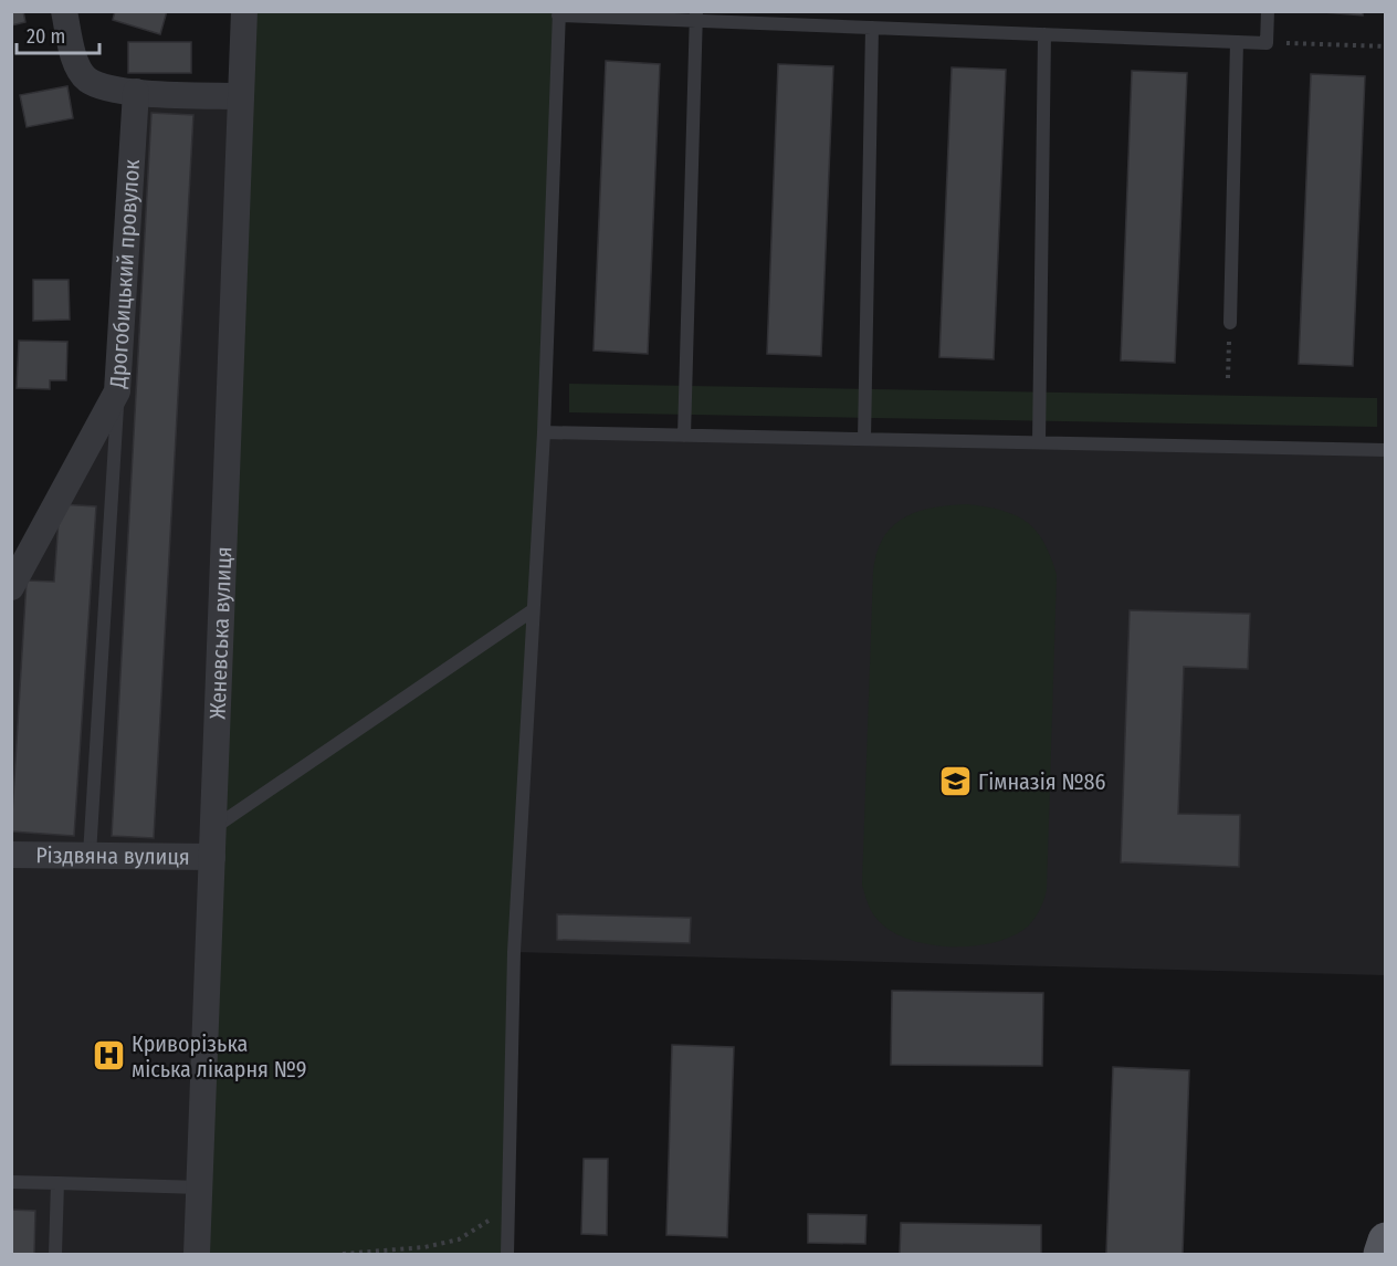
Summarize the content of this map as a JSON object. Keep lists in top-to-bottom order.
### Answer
{
  "streets": {
    "street": ["Дрогобицький провулок", "Женевська вулиця", "Різдвяна вулиця"]
  },
  "crossings": [
    ["Женевська вулиця", "Різдвяна вулиця"]
  ],
  "places": {
    "school or university": ["Гімназія №86"],
    "hospital": ["Криворізька міська лікарня №9"]
  },
  "scale_bar": "20 m"
}
